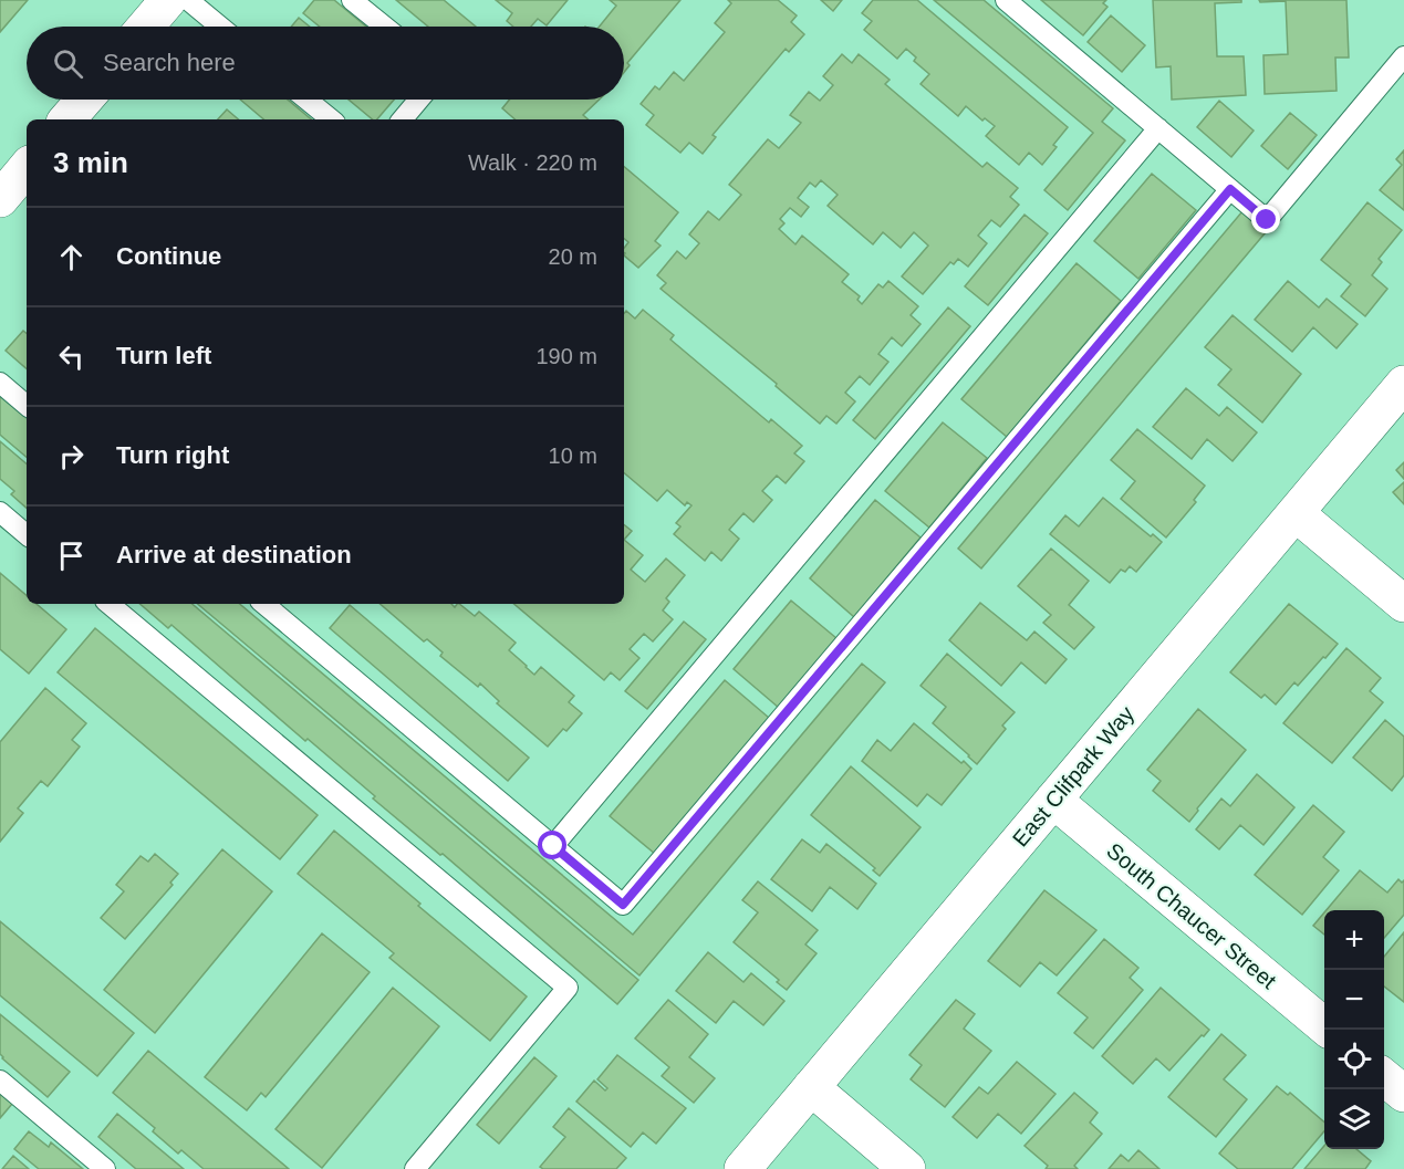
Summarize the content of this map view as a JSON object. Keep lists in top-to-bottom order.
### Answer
{
  "streets": {
    "street": ["East Clifpark Way", "South Chaucer Street"]
  },
  "crossings": [
    ["East Clifpark Way", "South Chaucer Street"]
  ],
  "page": {
    "search": "Search here",
    "heading": ["3 min", "Walk · 220 m"],
    "list": [
      ["Continue", "20 m"],
      ["Turn left", "190 m"],
      ["Turn right", "10 m"],
      "Arrive at destination"
    ],
    "map_buttons": ["+", "−"]
  }
}
